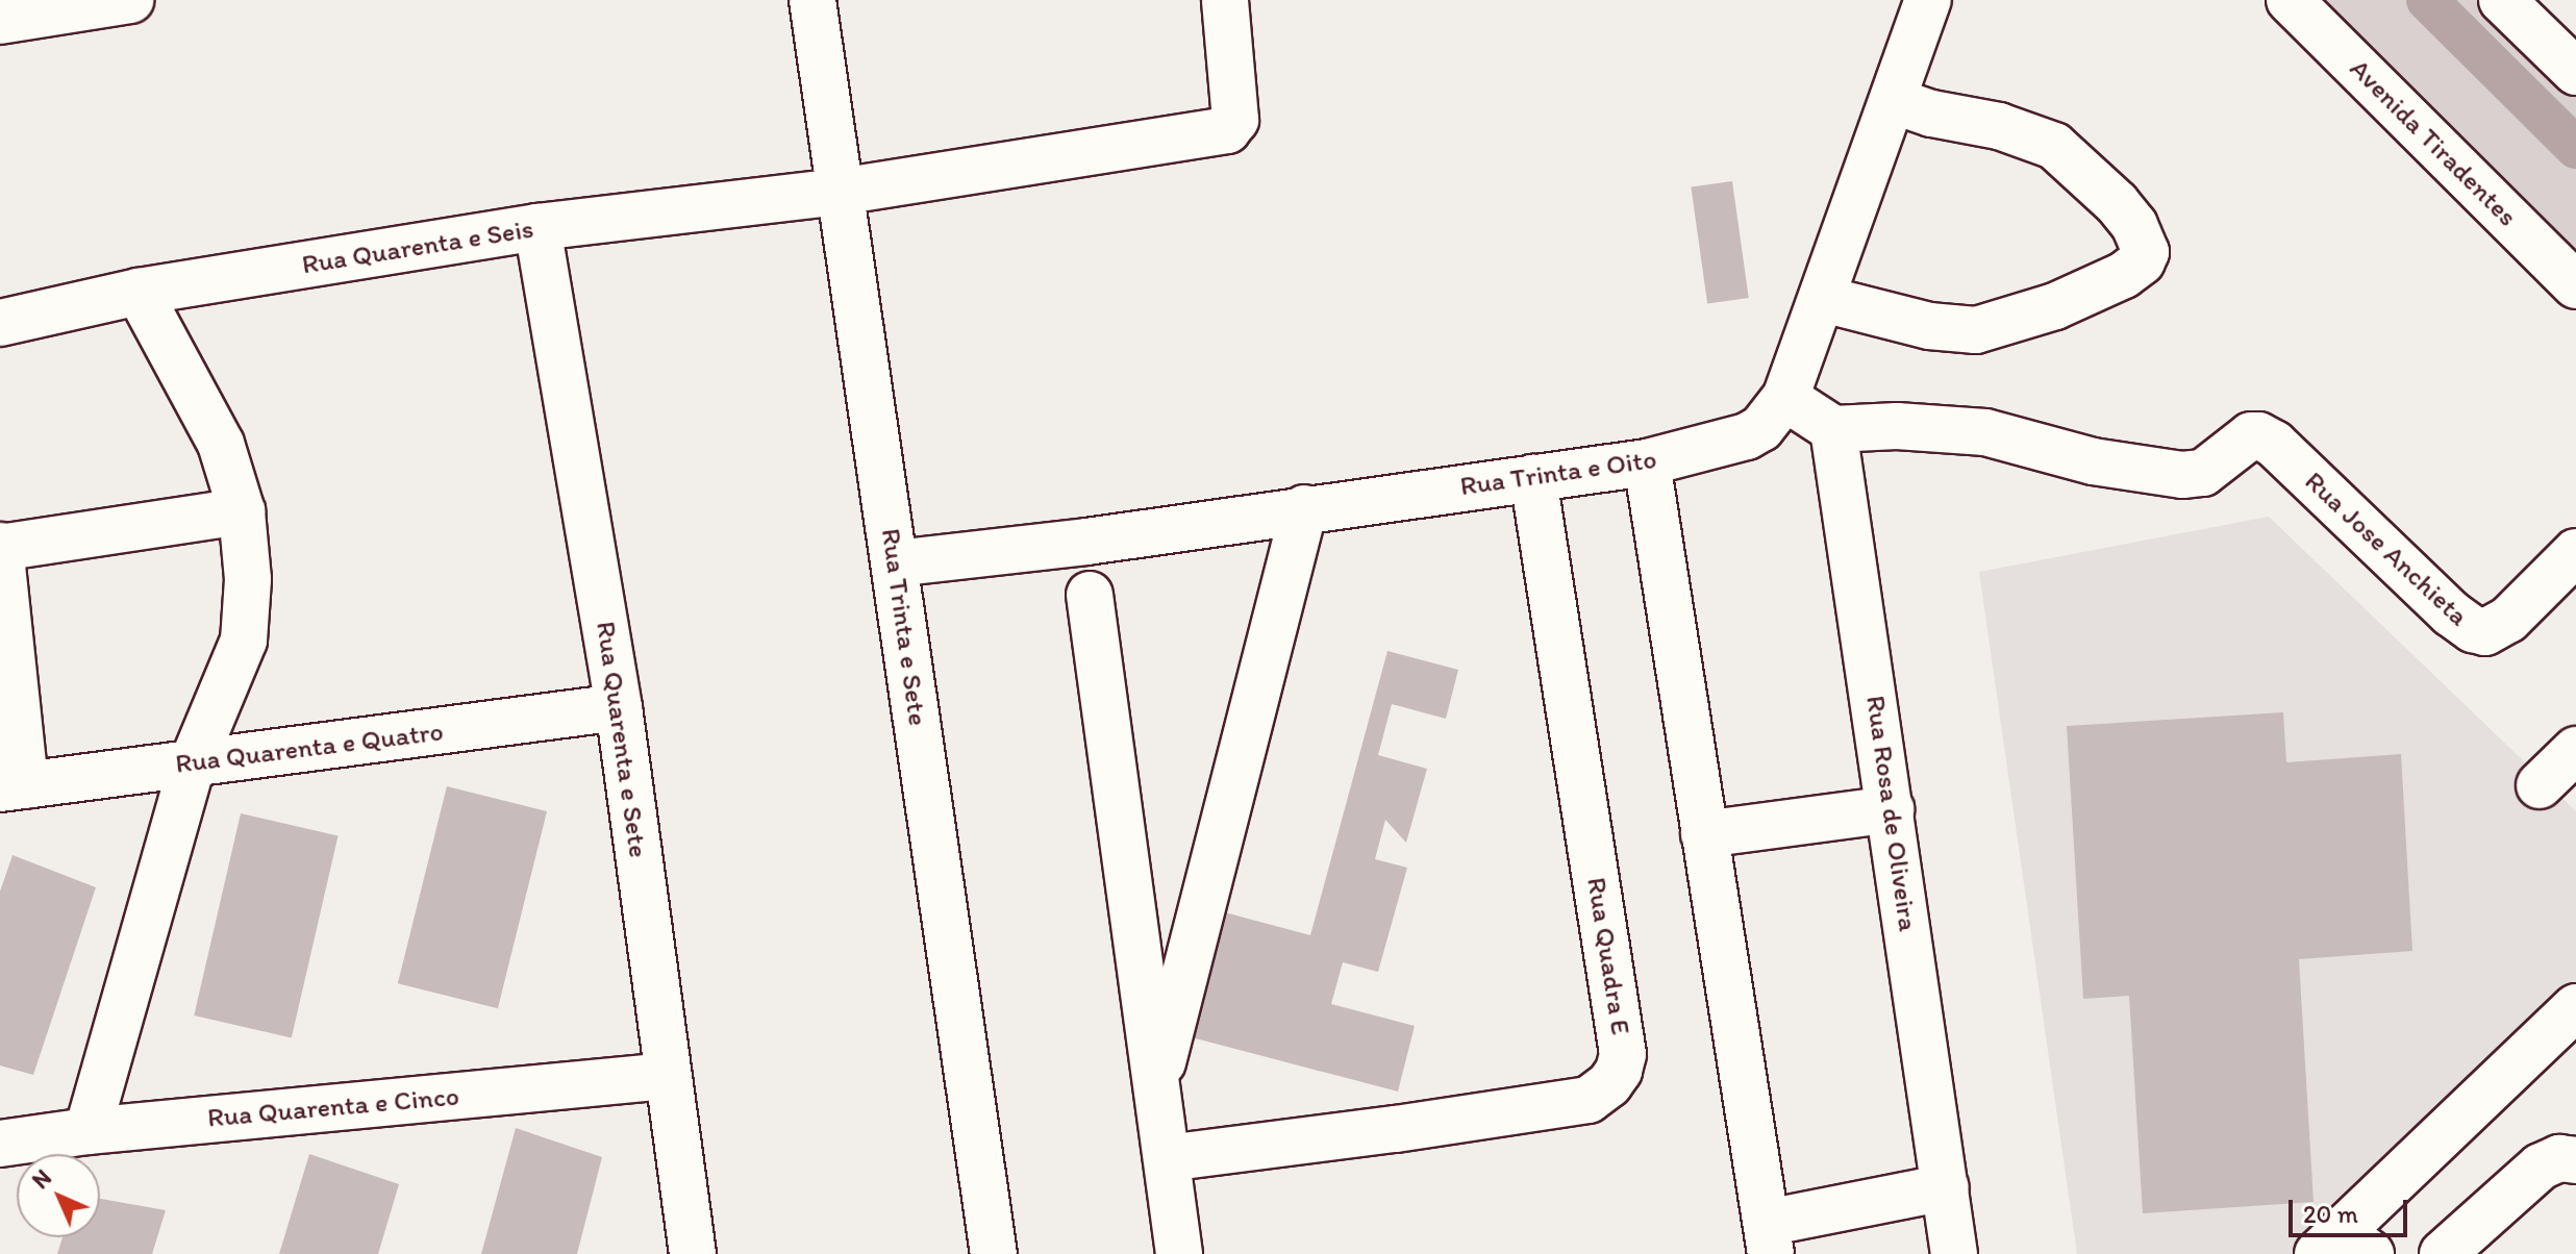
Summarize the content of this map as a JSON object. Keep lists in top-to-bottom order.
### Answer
{
  "streets": {
    "street": [
      "Avenida Tiradentes",
      "Rua Quarenta e Seis",
      "Rua Trinta e Oito",
      "Rua Jose Anchieta",
      "Rua Trinta e Sete",
      "Rua Quarenta e Sete",
      "Rua Quarenta e Quatro",
      "Rua Rosa de Oliveira",
      "Rua Quadra E",
      "Rua Quarenta e Cinco"
    ]
  },
  "crossings": [
    ["Rua Quarenta e Seis", "Rua Trinta e Sete"],
    ["Rua Quarenta e Seis", "Rua Quarenta e Sete"],
    ["Rua Trinta e Oito", "Rua Trinta e Sete"],
    ["Rua Trinta e Oito", "Rua Quadra E"],
    ["Rua Jose Anchieta", "Rua Rosa de Oliveira"],
    ["Rua Quarenta e Sete", "Rua Quarenta e Quatro"],
    ["Rua Quarenta e Sete", "Rua Quarenta e Cinco"]
  ],
  "scale_bar": "20 m",
  "north": "top left"
}
